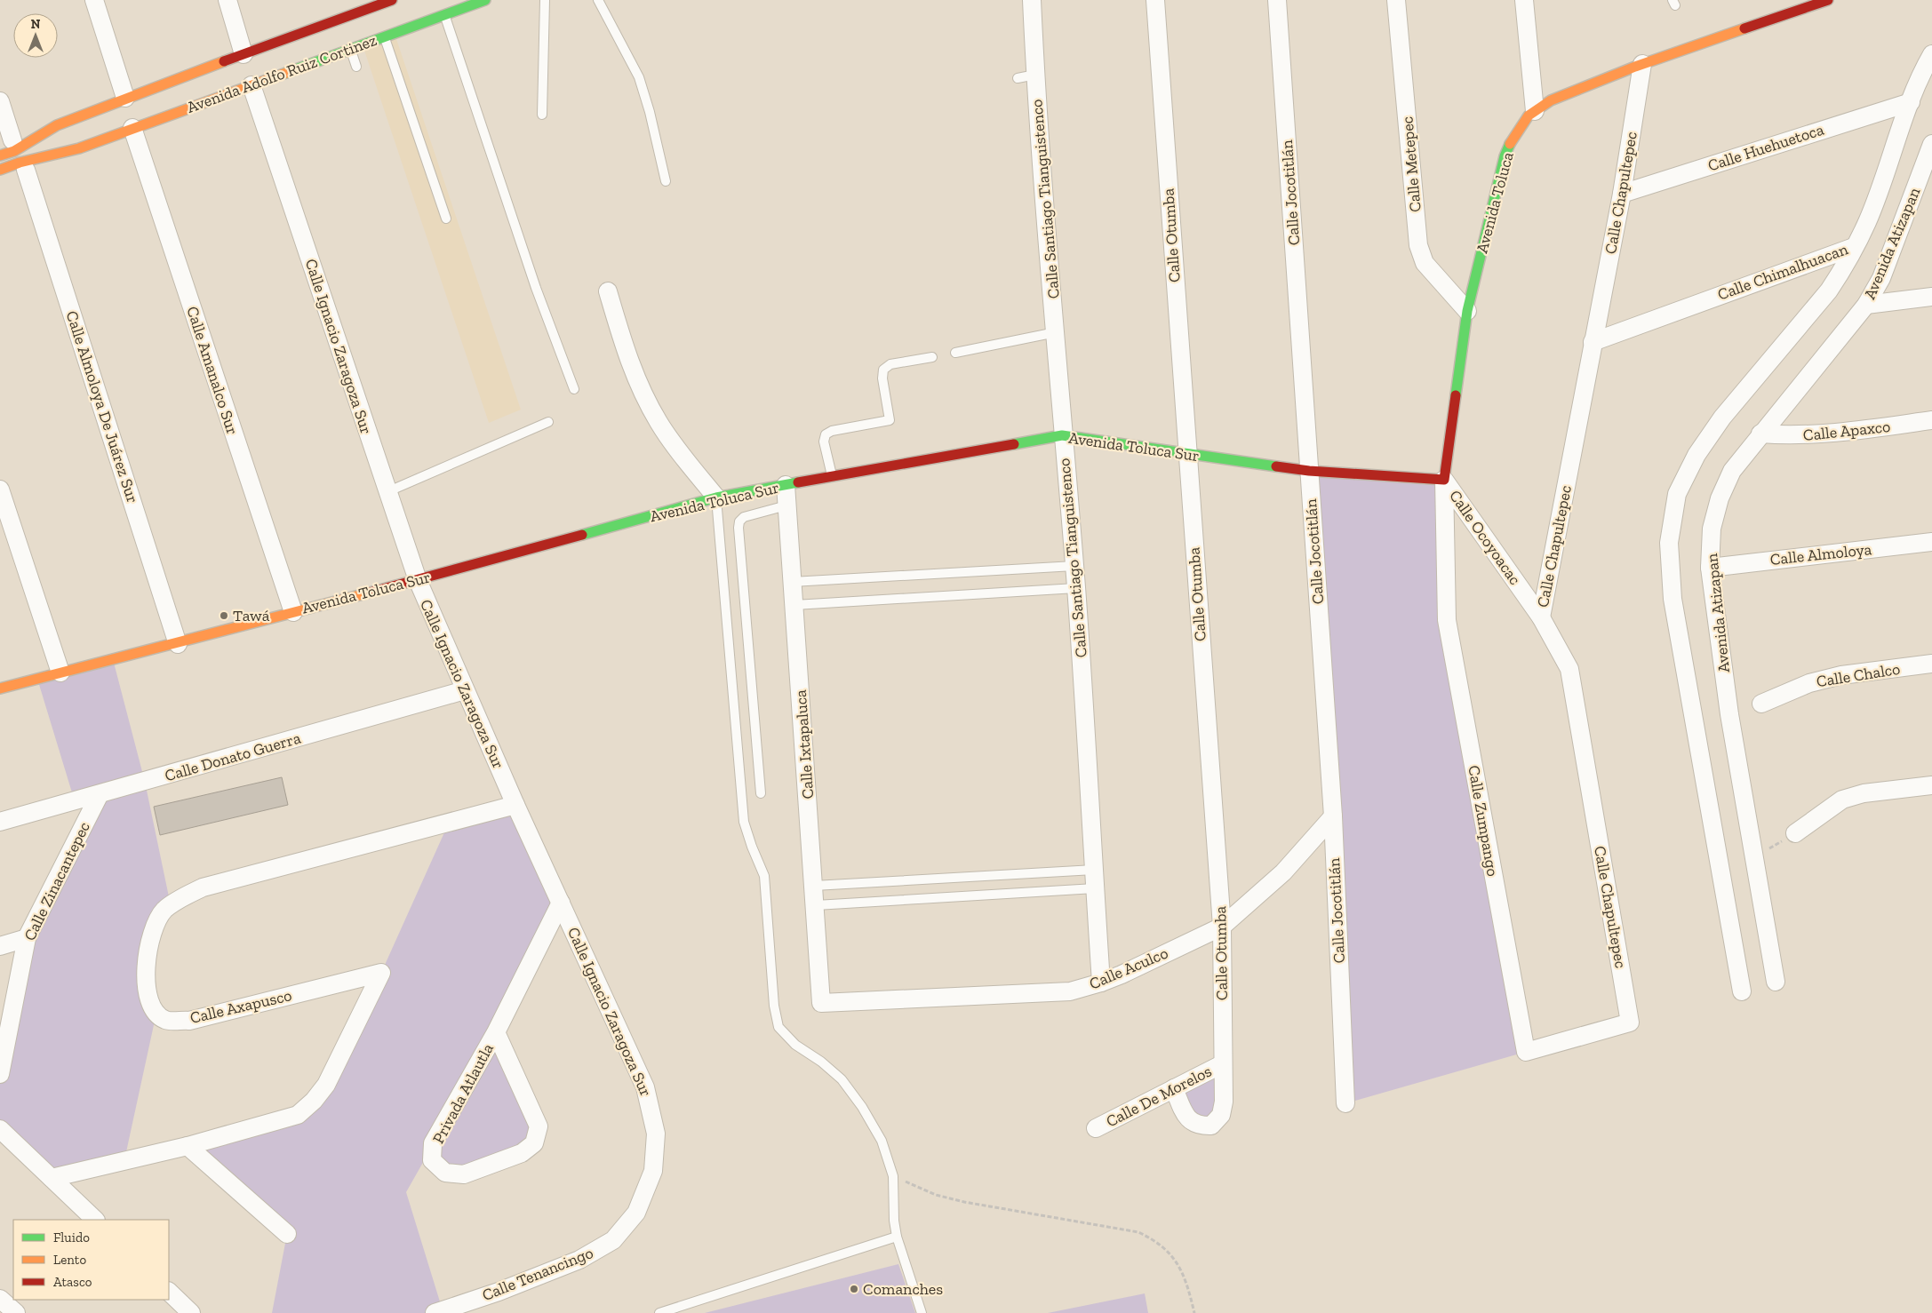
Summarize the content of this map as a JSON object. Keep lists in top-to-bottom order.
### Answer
{
  "streets": {
    "street": [
      "Avenida Adolfo Ruiz Cortinez",
      "Calle Huehuetoca",
      "Calle Metepec",
      "Calle Jocotitlán",
      "Calle Chapultepec",
      "Calle Santiago Tianguistenco",
      "Avenida Toluca",
      "Calle Otumba",
      "Avenida Atizapan",
      "Calle Chimalhuacan",
      "Calle Ignacio Zaragoza Sur",
      "Calle Amanalco Sur",
      "Calle Almoloya De Juárez Sur",
      "Calle Apaxco",
      "Avenida Toluca Sur",
      "Calle Ocoyoacac",
      "Calle Almoloya",
      "Calle Chalco",
      "Calle Ixtapaluca",
      "Calle Donato Guerra",
      "Calle Zumpango",
      "Calle Zinacantepec",
      "Calle Aculco",
      "Calle Axapusco",
      "Privada Atlautla",
      "Calle De Morelos",
      "Calle Tenancingo"
    ]
  },
  "crossings": [
    ["Avenida Adolfo Ruiz Cortinez", "Calle Ignacio Zaragoza Sur"],
    ["Avenida Adolfo Ruiz Cortinez", "Calle Amanalco Sur"],
    ["Avenida Adolfo Ruiz Cortinez", "Calle Almoloya De Juárez Sur"],
    ["Calle Huehuetoca", "Calle Chapultepec"],
    ["Calle Huehuetoca", "Calle Chimalhuacan"],
    ["Calle Metepec", "Avenida Toluca"],
    ["Calle Jocotitlán", "Avenida Toluca Sur"],
    ["Calle Jocotitlán", "Calle Aculco"],
    ["Calle Chapultepec", "Avenida Toluca"],
    ["Calle Chapultepec", "Calle Chimalhuacan"],
    ["Calle Chapultepec", "Calle Ocoyoacac"],
    ["Calle Chapultepec", "Calle Zumpango"],
    ["Calle Santiago Tianguistenco", "Avenida Toluca Sur"],
    ["Calle Santiago Tianguistenco", "Calle Aculco"],
    ["Avenida Toluca", "Avenida Toluca Sur"],
    ["Avenida Toluca", "Calle Ocoyoacac"],
    ["Avenida Toluca", "Calle Zumpango"],
    ["Calle Otumba", "Avenida Toluca Sur"],
    ["Calle Otumba", "Calle Aculco"],
    ["Calle Otumba", "Calle De Morelos"],
    ["Avenida Atizapan", "Calle Apaxco"],
    ["Avenida Atizapan", "Calle Almoloya"],
    ["Calle Ignacio Zaragoza Sur", "Avenida Toluca Sur"],
    ["Calle Ignacio Zaragoza Sur", "Calle Donato Guerra"],
    ["Calle Ignacio Zaragoza Sur", "Calle Axapusco"],
    ["Calle Ignacio Zaragoza Sur", "Privada Atlautla"],
    ["Calle Ignacio Zaragoza Sur", "Calle Tenancingo"],
    ["Calle Amanalco Sur", "Avenida Toluca Sur"],
    ["Calle Almoloya De Juárez Sur", "Avenida Toluca Sur"],
    ["Avenida Toluca Sur", "Calle Ocoyoacac"],
    ["Avenida Toluca Sur", "Calle Ixtapaluca"],
    ["Avenida Toluca Sur", "Calle Zumpango"],
    ["Calle Ocoyoacac", "Calle Zumpango"],
    ["Calle Ixtapaluca", "Calle Aculco"],
    ["Calle Donato Guerra", "Calle Zinacantepec"]
  ],
  "places": ["Tawá", "Comanches"],
  "legend": ["Fluido", "Lento", "Atasco"],
  "north": "top"
}
